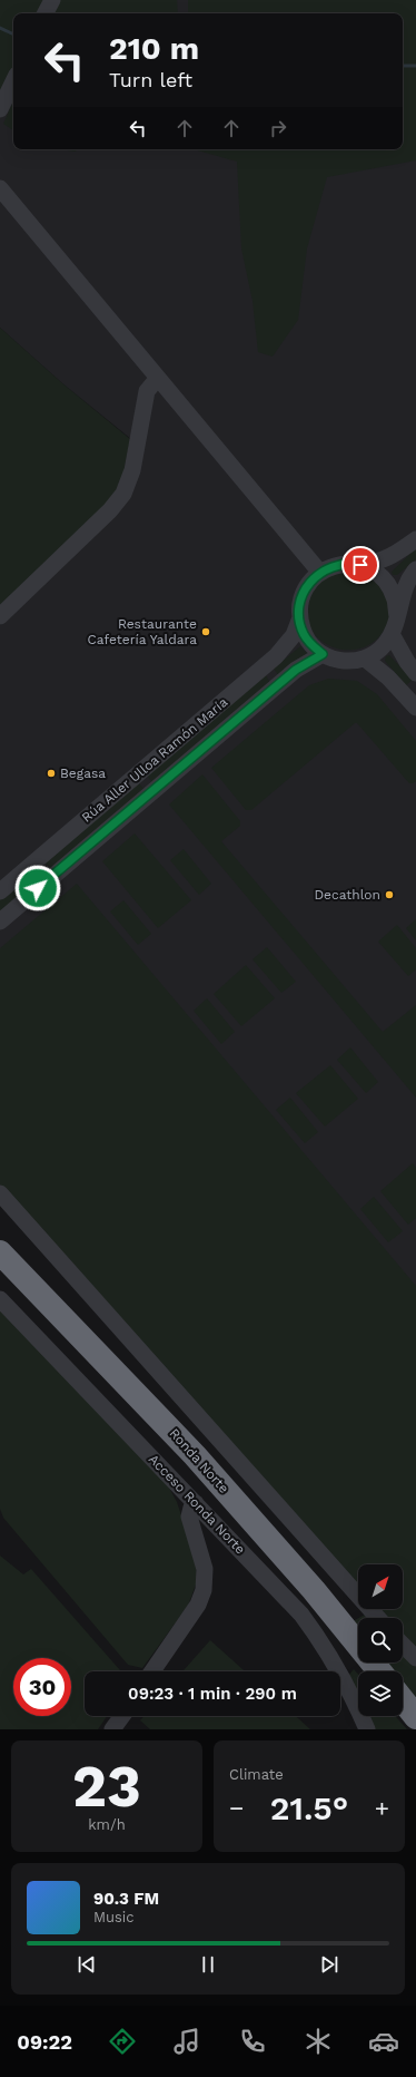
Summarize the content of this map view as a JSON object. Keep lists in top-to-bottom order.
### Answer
{
  "streets": {
    "highway": ["Ronda Norte"],
    "street": ["Rúa Aller Ulloa Ramón María", "Acceso Ronda Norte"]
  },
  "places": ["Restaurante Cafetería Yaldara", "Begasa", "Decathlon"],
  "north": "top right",
  "page": {
    "turn": ["210 m", "Turn left"],
    "limit": "30",
    "trip": "09:23 · 1 min · 290 m",
    "tile": [
      ["23", "km/h"],
      "Climate"
    ],
    "heat": ["−", "21.5°", "+"],
    "song": ["90.3 FM", "Music"],
    "tabs": "09:22"
  }
}
